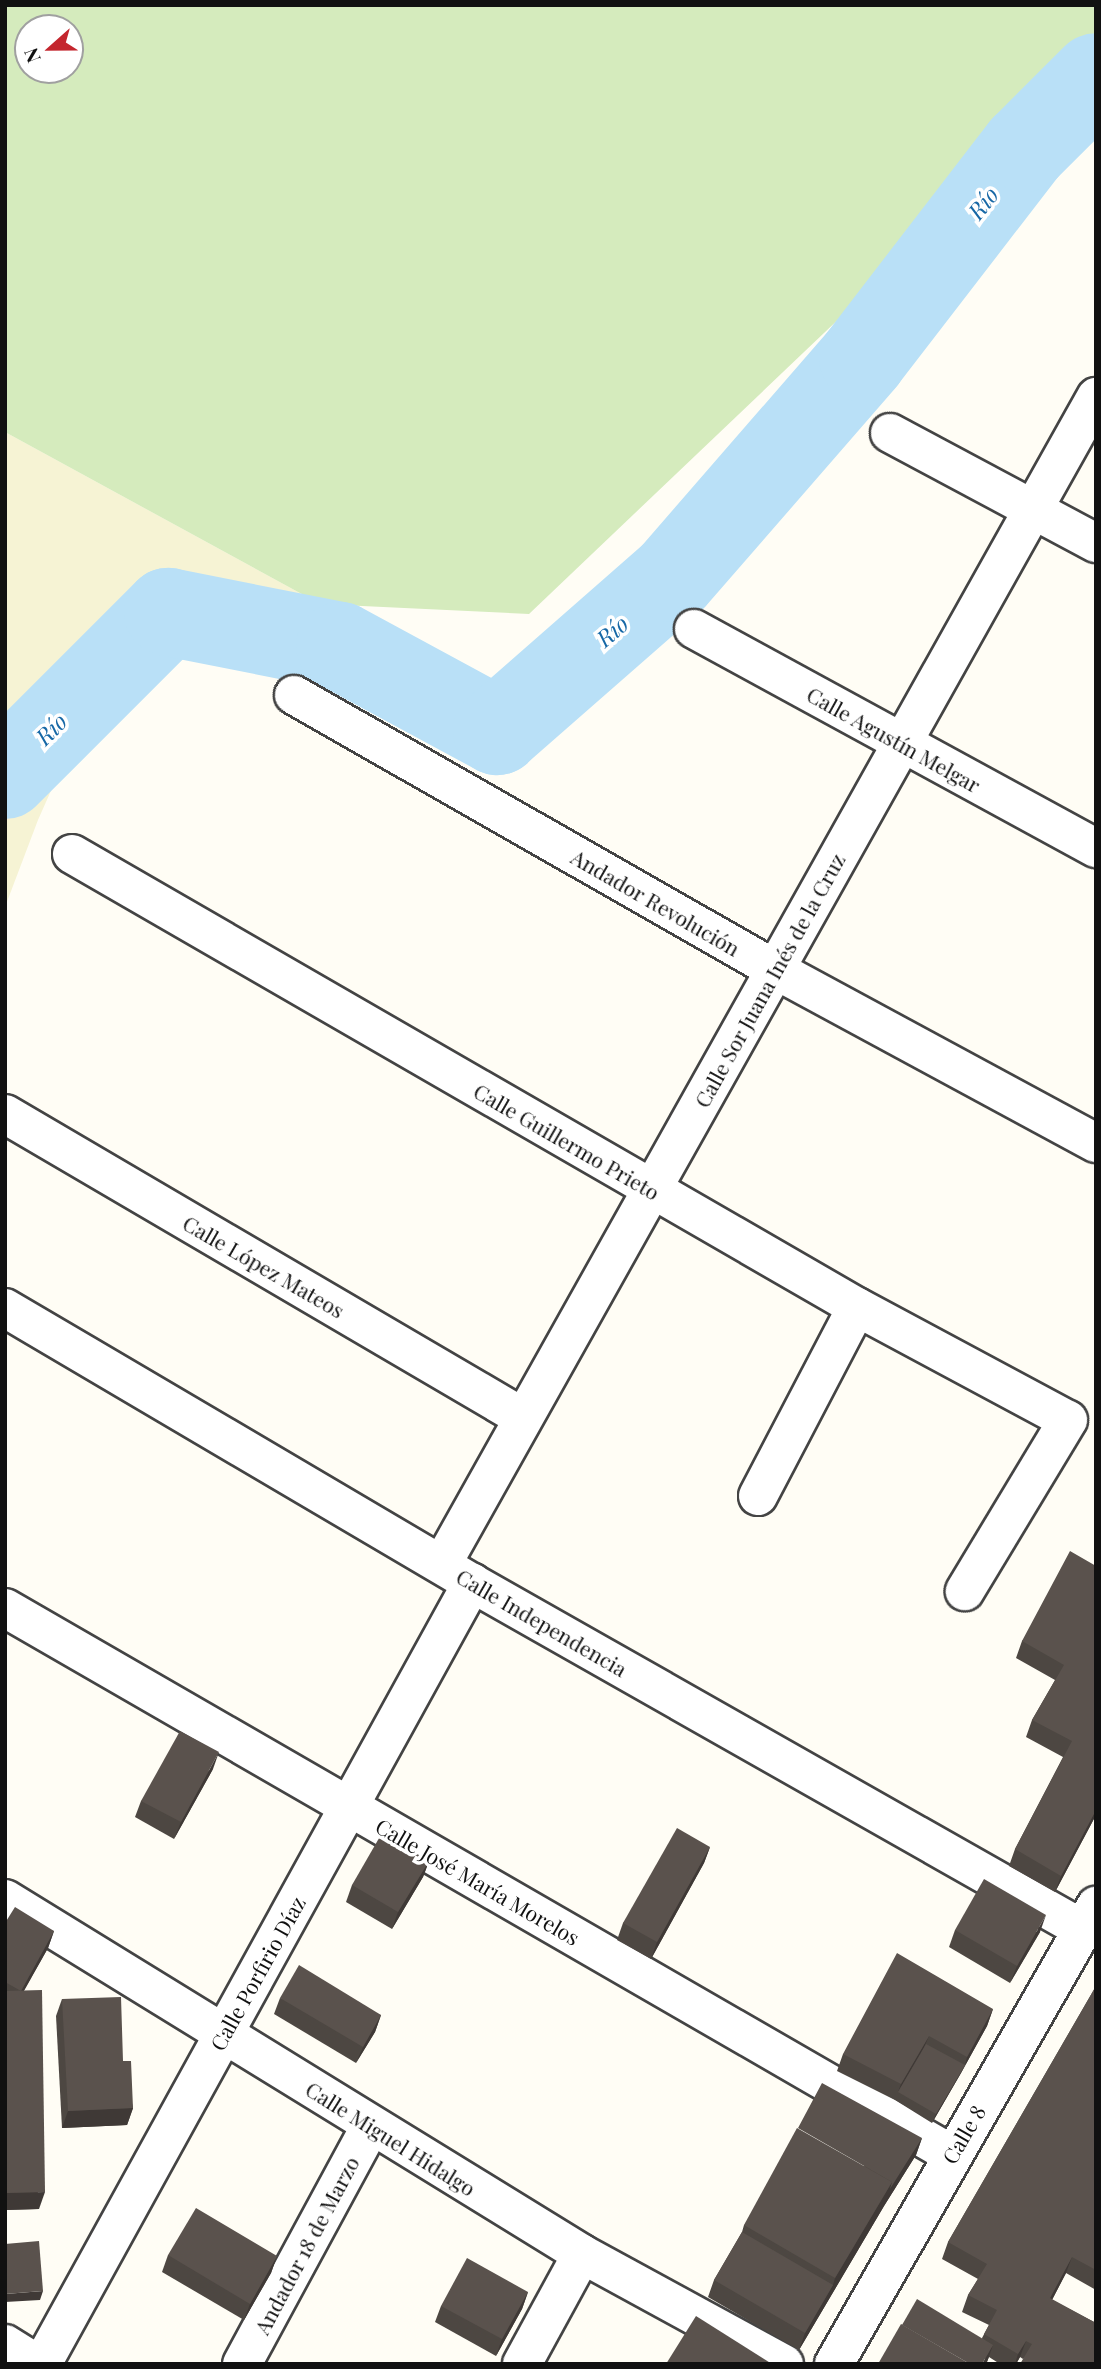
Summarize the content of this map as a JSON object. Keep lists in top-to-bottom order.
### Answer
{
  "streets": {
    "street": [
      "Calle Agustín Melgar",
      "Andador Revolución",
      "Calle Sor Juana Inés de la Cruz",
      "Calle Guillermo Prieto",
      "Calle López Mateos",
      "Calle Independencia",
      "Calle José María Morelos",
      "Calle Porfirio Díaz",
      "Calle 8",
      "Calle Miguel Hidalgo",
      "Andador 18 de Marzo"
    ]
  },
  "crossings": [
    ["Calle Agustín Melgar", "Calle Sor Juana Inés de la Cruz"],
    ["Andador Revolución", "Calle Sor Juana Inés de la Cruz"],
    ["Calle Sor Juana Inés de la Cruz", "Calle Guillermo Prieto"],
    ["Calle Sor Juana Inés de la Cruz", "Calle López Mateos"],
    ["Calle Sor Juana Inés de la Cruz", "Calle Independencia"],
    ["Calle Sor Juana Inés de la Cruz", "Calle Porfirio Díaz"],
    ["Calle Independencia", "Calle Porfirio Díaz"],
    ["Calle Independencia", "Calle 8"],
    ["Calle José María Morelos", "Calle Porfirio Díaz"],
    ["Calle José María Morelos", "Calle 8"],
    ["Calle Porfirio Díaz", "Calle Miguel Hidalgo"],
    ["Calle Miguel Hidalgo", "Andador 18 de Marzo"]
  ],
  "water": ["Río"],
  "north": "left"
}
